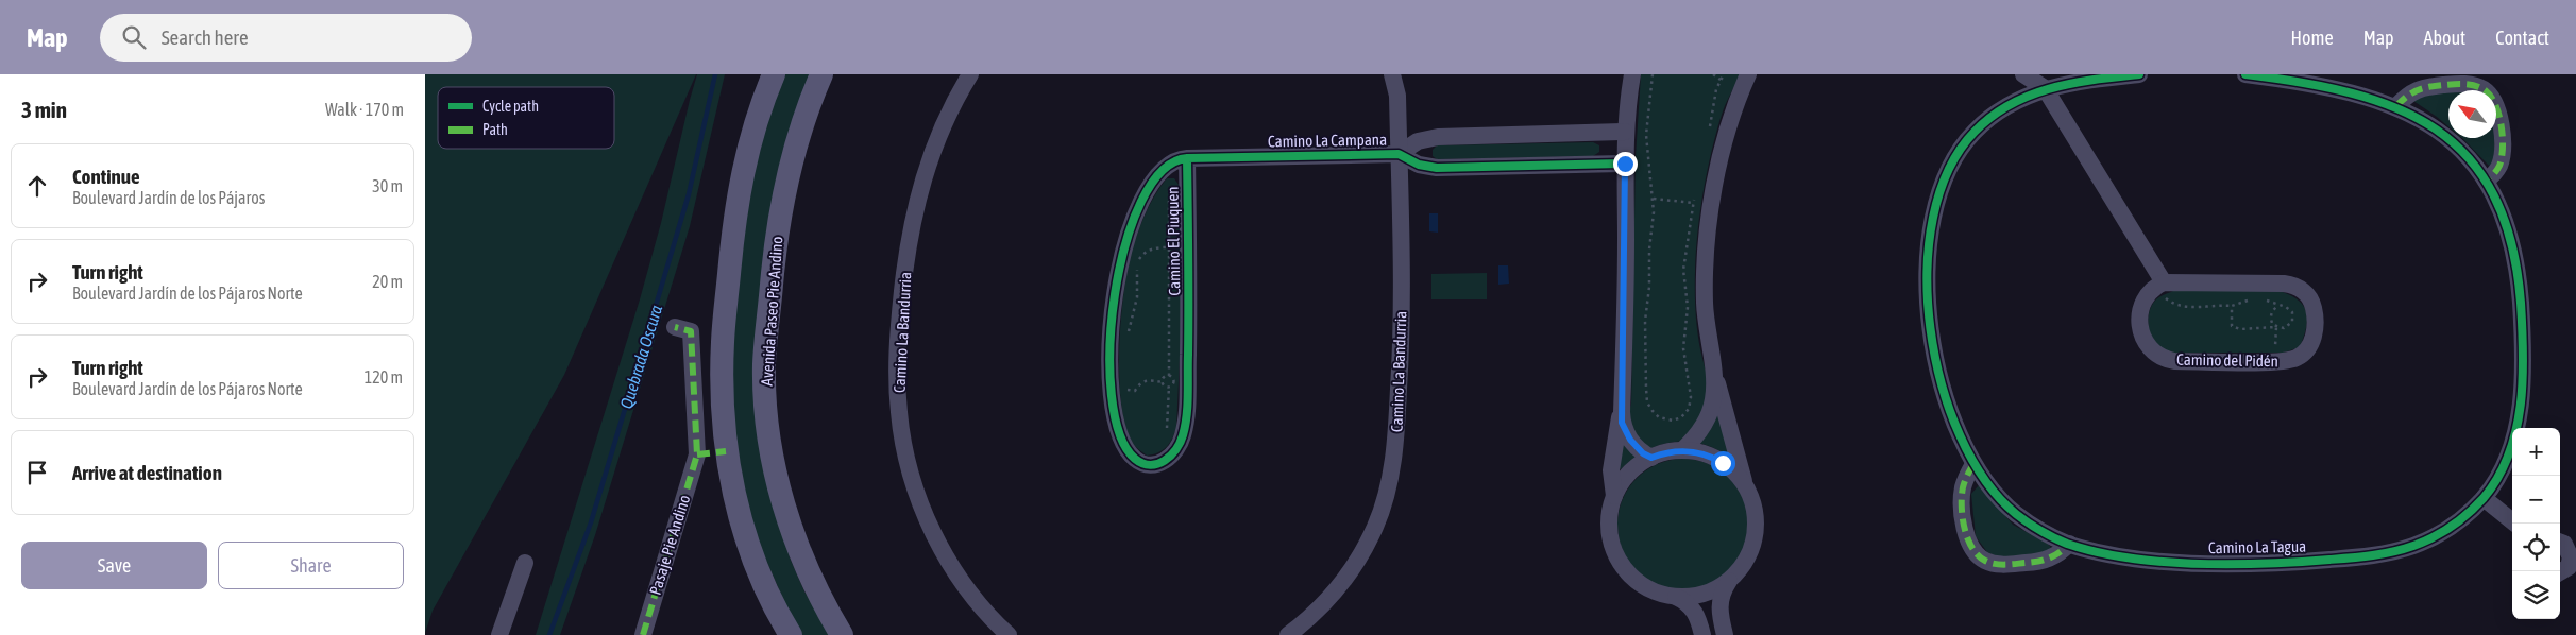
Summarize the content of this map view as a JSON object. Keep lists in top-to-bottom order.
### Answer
{
  "streets": {
    "main road": ["Avenida Paseo Pie Andino"],
    "street": [
      "Camino La Campana",
      "Camino El Piuquen",
      "Camino La Bandurria",
      "Camino del Pidén",
      "Pasaje Pie Andino",
      "Camino La Tagua"
    ]
  },
  "crossings": [
    ["Camino La Campana", "Camino El Piuquen"],
    ["Camino La Campana", "Camino La Bandurria"]
  ],
  "water": ["Quebrada Oscura"],
  "legend": ["Cycle path", "Path"],
  "north": "top left",
  "page": {
    "header": "Map",
    "search": "Search here",
    "nav": [
      "Home",
      "Map",
      "About",
      "Contact"
    ],
    "heading": ["3 min", "Walk · 170 m"],
    "list": [
      ["Continue", "Boulevard Jardín de los Pájaros", "30 m"],
      ["Turn right", "Boulevard Jardín de los Pájaros Norte", "20 m"],
      ["Turn right", "Boulevard Jardín de los Pájaros Norte", "120 m"],
      "Arrive at destination"
    ],
    "map_buttons": ["+", "−"],
    "buttons": ["Save", "Share"]
  }
}
